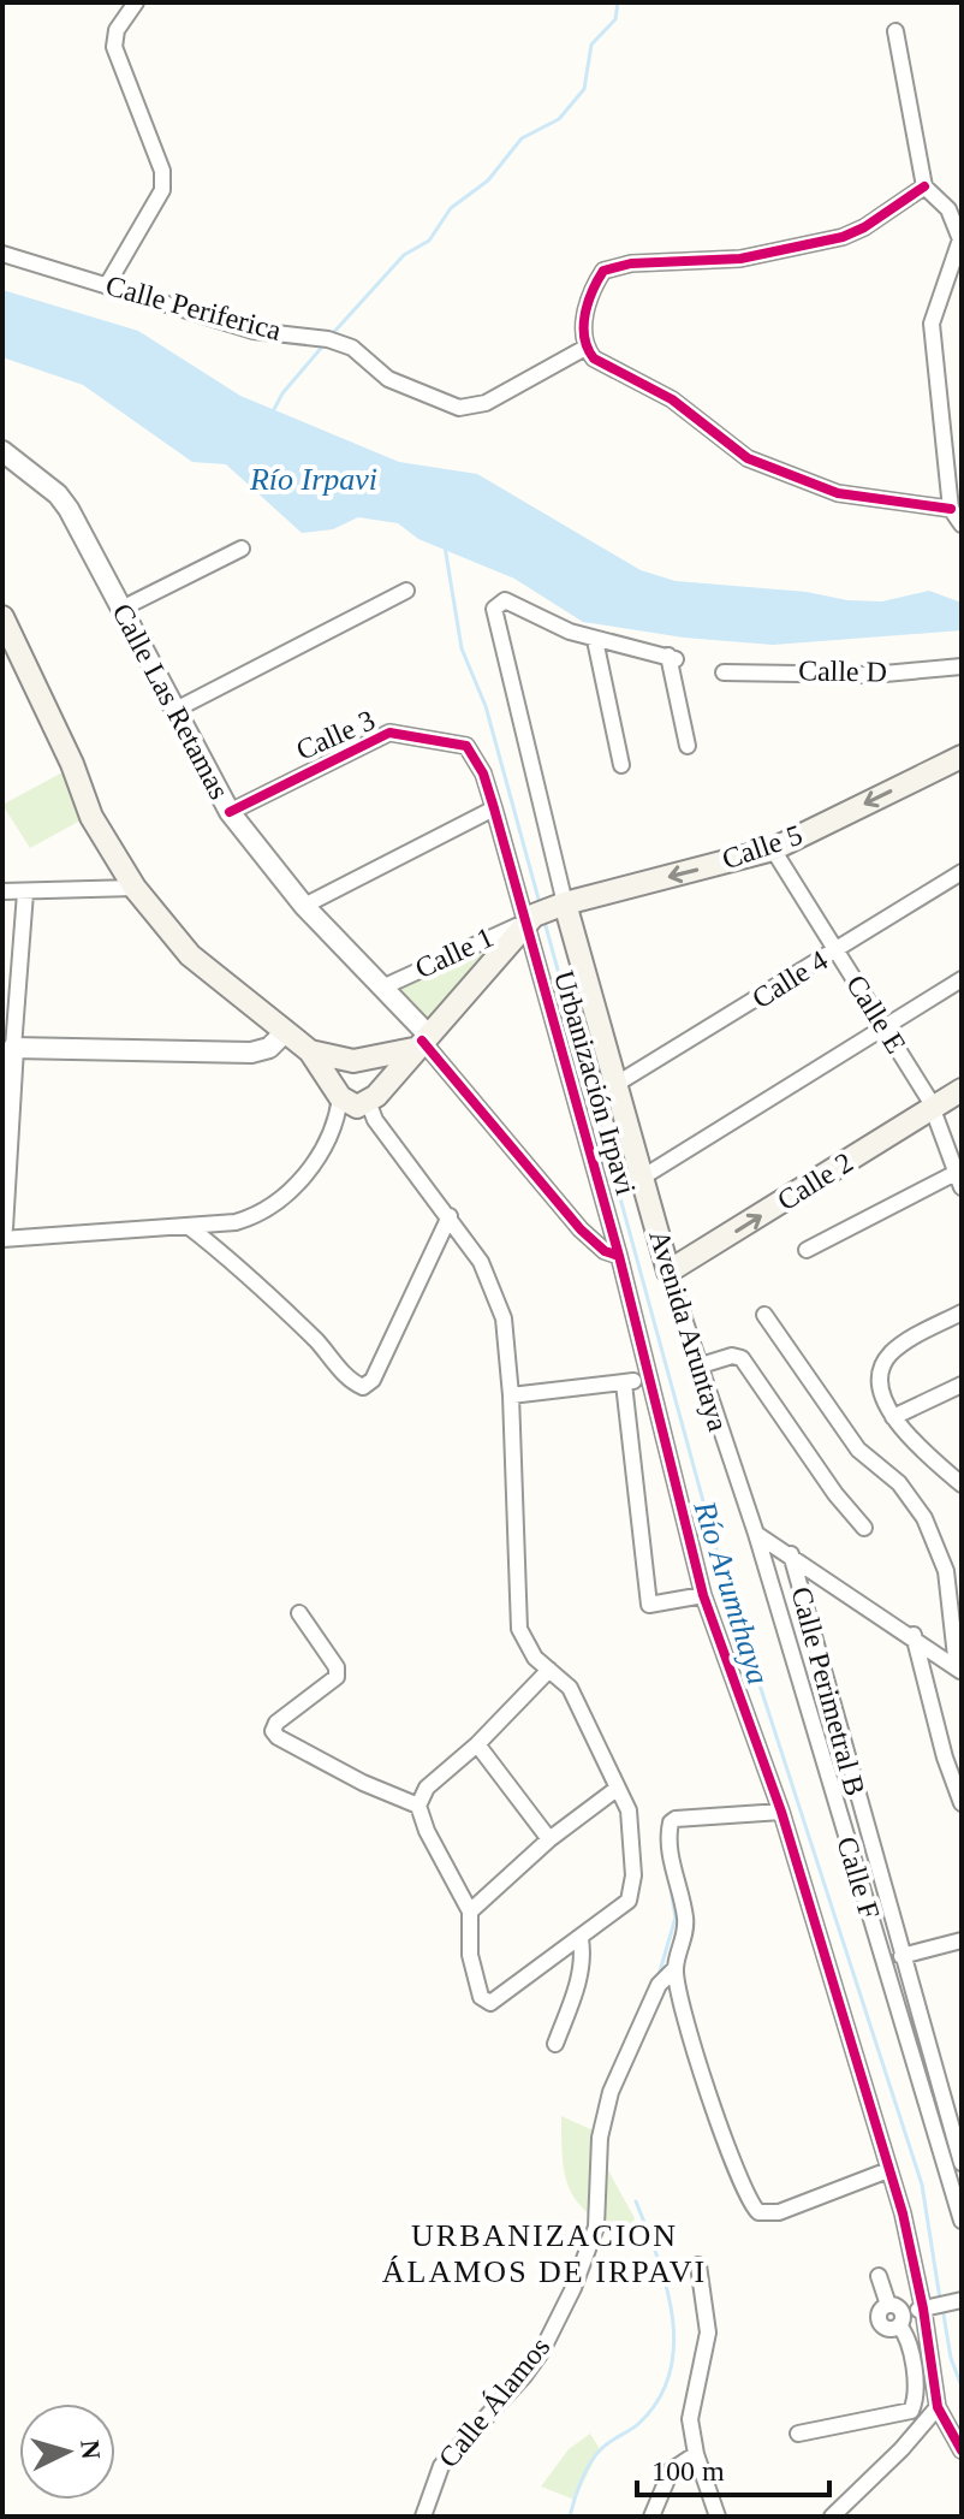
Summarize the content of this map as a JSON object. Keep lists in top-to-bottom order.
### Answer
{
  "streets": {
    "main road": ["Calle 5", "Calle 2", "Avenida Aruntaya"],
    "street": [
      "Calle Periferica",
      "Calle D",
      "Calle Las Retamas",
      "Calle 3",
      "Calle 1",
      "Calle 4",
      "Calle E",
      "Urbanización Irpavi",
      "Calle Perimetral B",
      "Calle F",
      "Calle Álamos"
    ]
  },
  "crossings": [
    ["Calle Las Retamas", "Calle 3"],
    ["Calle Las Retamas", "Calle 1"],
    ["Calle 5", "Calle 1"],
    ["Calle 5", "Calle E"],
    ["Calle 5", "Urbanización Irpavi"],
    ["Calle 5", "Avenida Aruntaya"],
    ["Calle 1", "Urbanización Irpavi"],
    ["Calle 1", "Avenida Aruntaya"],
    ["Calle 4", "Calle E"],
    ["Calle 4", "Avenida Aruntaya"],
    ["Calle E", "Calle 2"],
    ["Urbanización Irpavi", "Avenida Aruntaya"],
    ["Calle 2", "Avenida Aruntaya"],
    ["Avenida Aruntaya", "Calle F"]
  ],
  "one_way": ["Calle 5", "Calle 2"],
  "districts": ["URBANIZACION ÁLAMOS DE IRPAVI"],
  "water": ["Río Irpavi", "Río Arumthaya"],
  "scale_bar": "100 m",
  "north": "right"
}
